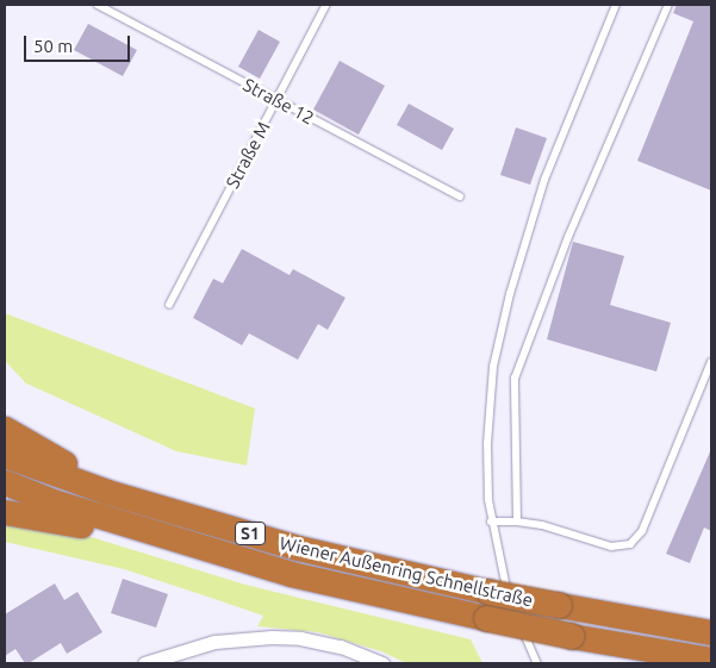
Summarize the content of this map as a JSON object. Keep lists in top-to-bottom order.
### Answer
{
  "streets": {
    "highway": ["S1", "Wiener Außenring Schnellstraße"],
    "lane": ["Straße 12", "Straße M"]
  },
  "crossings": [
    ["Straße 12", "Straße M"]
  ],
  "scale_bar": "50 m"
}
